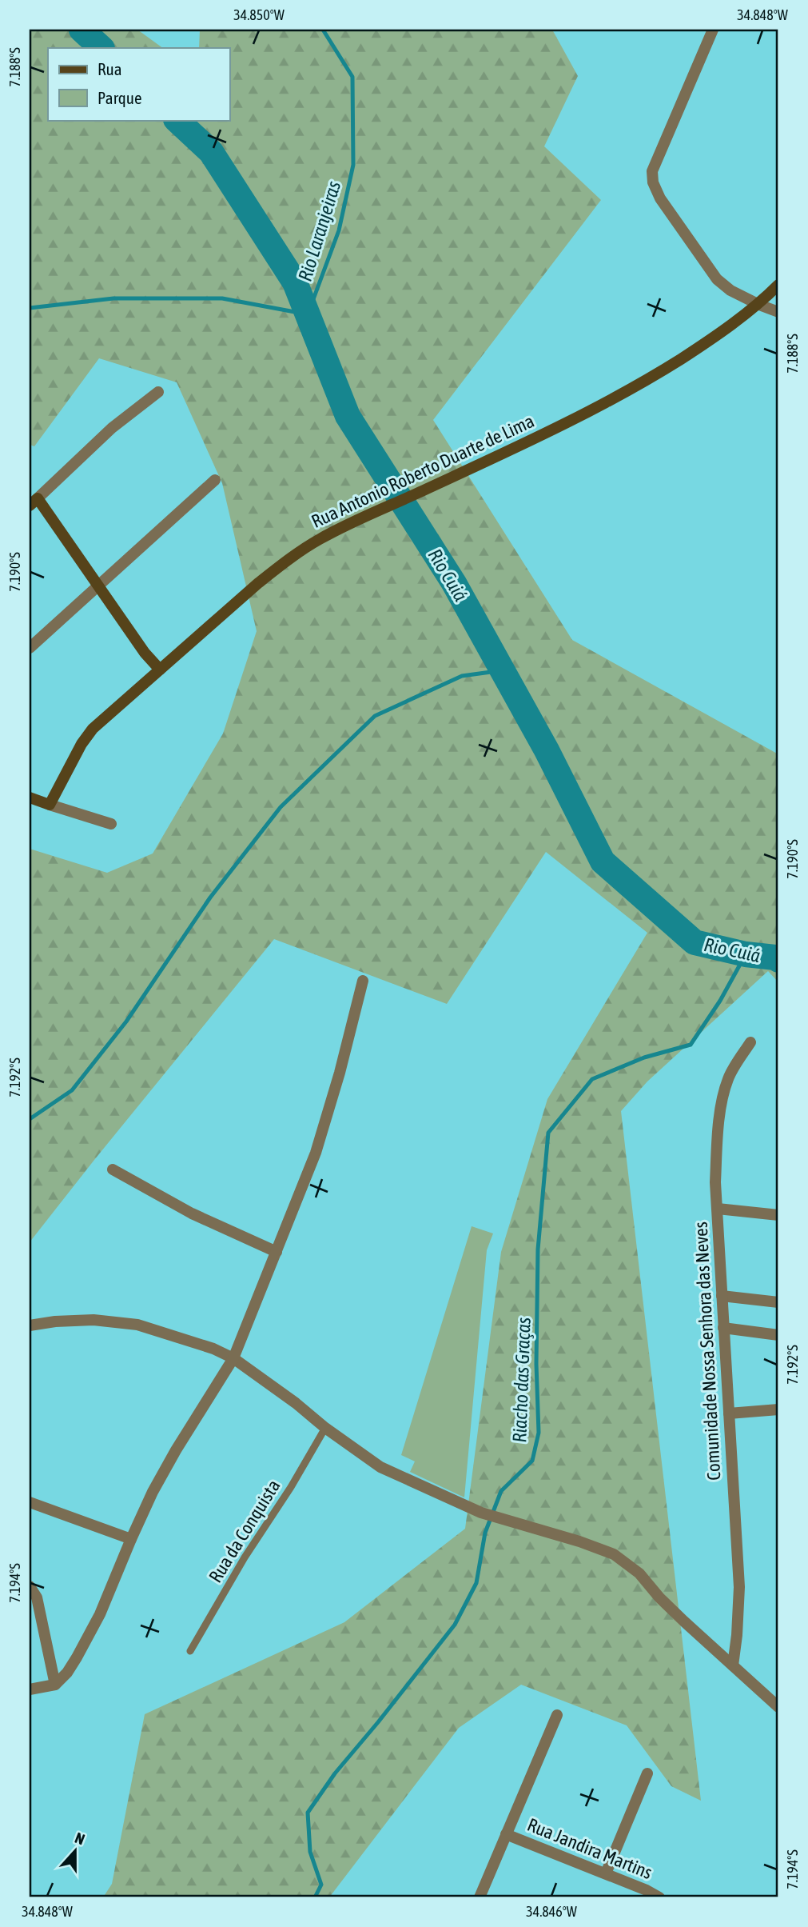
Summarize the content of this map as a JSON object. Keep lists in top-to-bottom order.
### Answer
{
  "streets": {
    "main road": ["Rua Antonio Roberto Duarte de Lima"],
    "street": ["Comunidade Nossa Senhora das Neves", "Rua Jandira Martins"],
    "lane": ["Rua da Conquista"]
  },
  "water": ["Rio Laranjeiras", "Rio Cuiá", "Riacho das Graças"],
  "legend": ["Rua", "Parque"],
  "north": "top",
  "coordinates": [
    "34.850°W",
    "34.848°W",
    "7.188°S",
    "7.190°S",
    "7.192°S",
    "7.194°S",
    "34.846°W"
  ]
}
